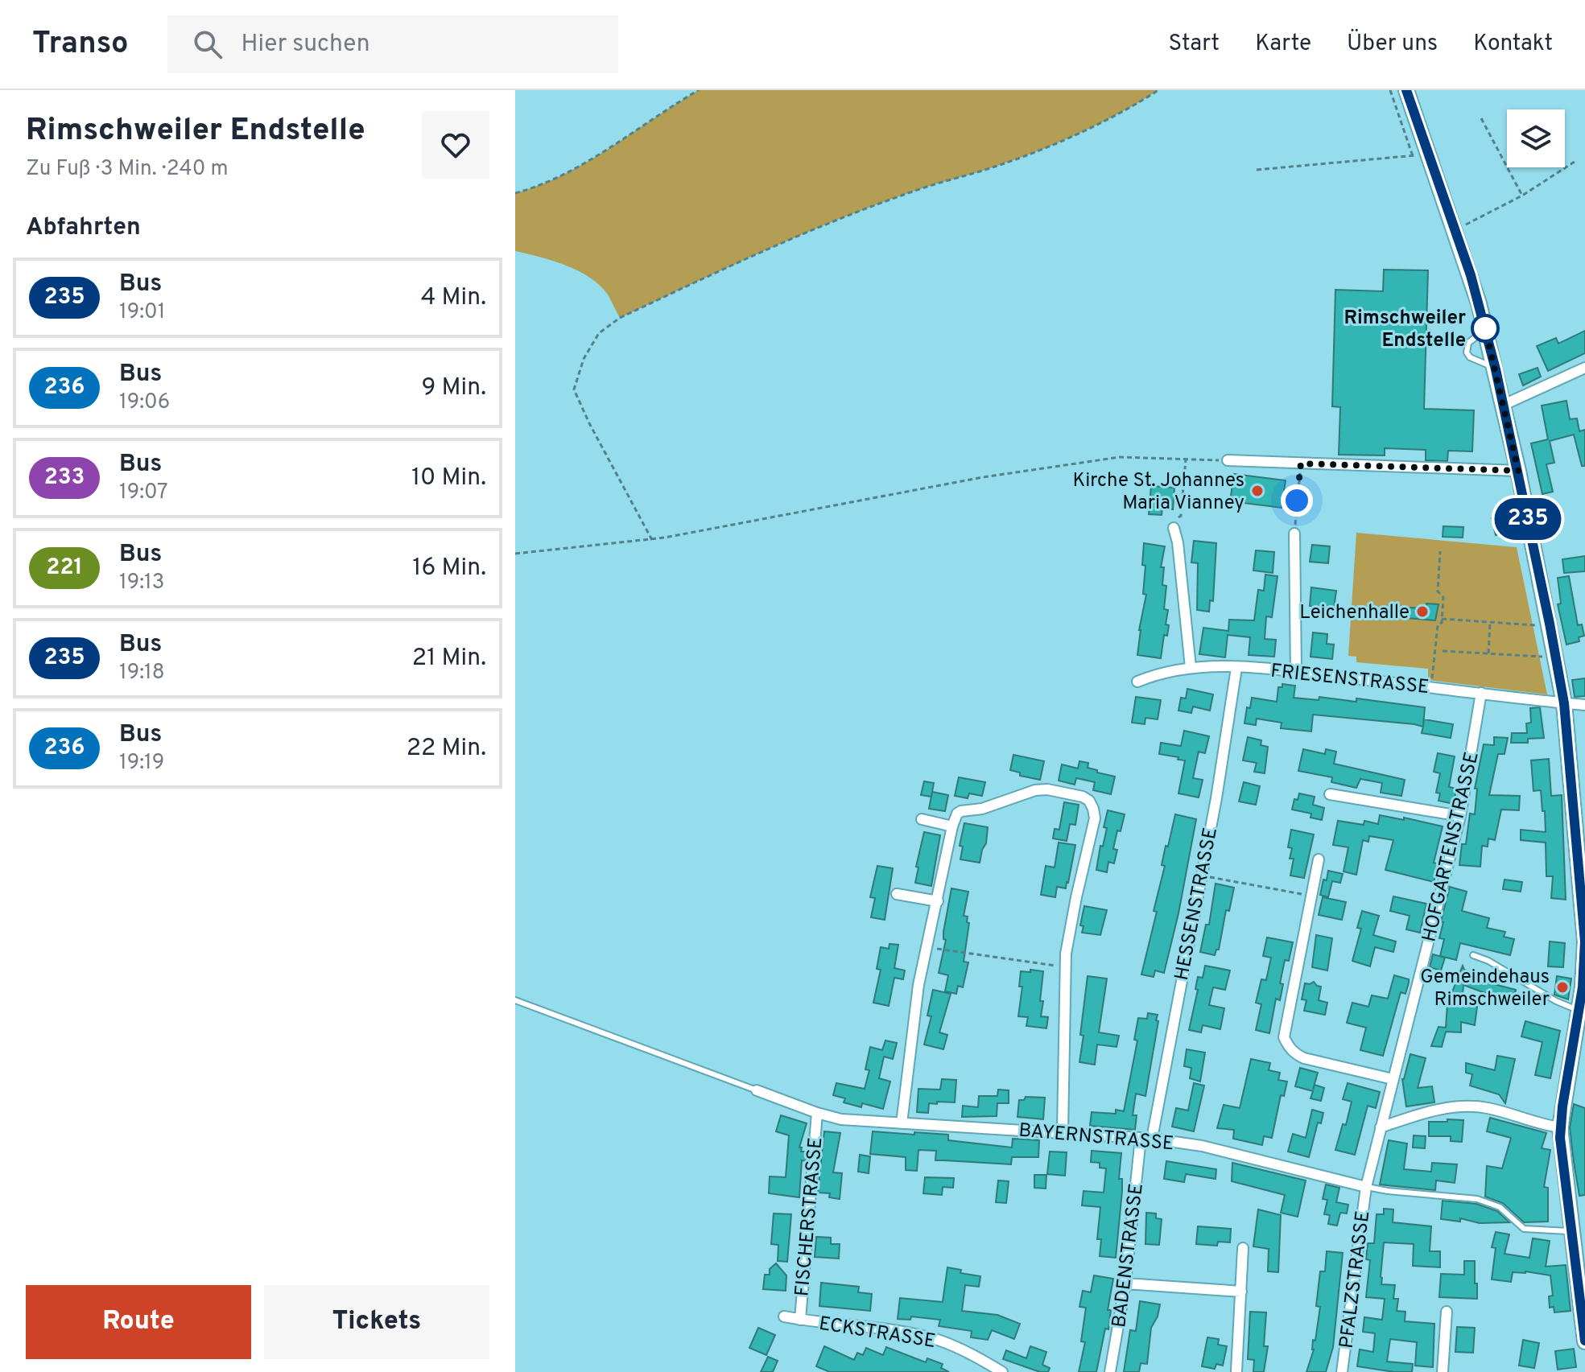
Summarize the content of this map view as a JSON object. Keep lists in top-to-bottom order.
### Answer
{
  "streets": {
    "street": [
      "FRIESENSTRASSE",
      "HOFGARTENSTRASSE",
      "HESSENSTRASSE",
      "BAYERNSTRASSE",
      "FISCHERSTRASSE",
      "BADENSTRASSE",
      "PFALZSTRASSE",
      "ECKSTRASSE"
    ]
  },
  "crossings": [
    ["FRIESENSTRASSE", "HOFGARTENSTRASSE"],
    ["FRIESENSTRASSE", "HESSENSTRASSE"],
    ["HOFGARTENSTRASSE", "BAYERNSTRASSE"],
    ["HOFGARTENSTRASSE", "PFALZSTRASSE"],
    ["HESSENSTRASSE", "BAYERNSTRASSE"],
    ["BAYERNSTRASSE", "FISCHERSTRASSE"],
    ["BAYERNSTRASSE", "BADENSTRASSE"],
    ["BAYERNSTRASSE", "PFALZSTRASSE"],
    ["FISCHERSTRASSE", "ECKSTRASSE"]
  ],
  "places": [
    "Rimschweiler Endstelle",
    "Kirche St. Johannes Maria Vianney",
    "Leichenhalle",
    "Gemeindehaus Rimschweiler"
  ],
  "lines": ["bus line 235"],
  "page": {
    "header": "Transo",
    "search": "Hier suchen",
    "nav": [
      "Start",
      "Karte",
      "Über uns",
      "Kontakt"
    ],
    "heading": [
      ["Rimschweiler Endstelle", "Zu Fuß · 3 Min. · 240 m"],
      "Abfahrten"
    ],
    "on_map": "235",
    "list": [
      {
        "mark": "235",
        "name": "Bus",
        "note": "19:01",
        "value": "4 Min."
      },
      {
        "mark": "236",
        "name": "Bus",
        "note": "19:06",
        "value": "9 Min."
      },
      {
        "mark": "233",
        "name": "Bus",
        "note": "19:07",
        "value": "10 Min."
      },
      {
        "mark": "221",
        "name": "Bus",
        "note": "19:13",
        "value": "16 Min."
      },
      {
        "mark": "235",
        "name": "Bus",
        "note": "19:18",
        "value": "21 Min."
      },
      {
        "mark": "236",
        "name": "Bus",
        "note": "19:19",
        "value": "22 Min."
      }
    ],
    "buttons": ["Route", "Tickets"]
  }
}
